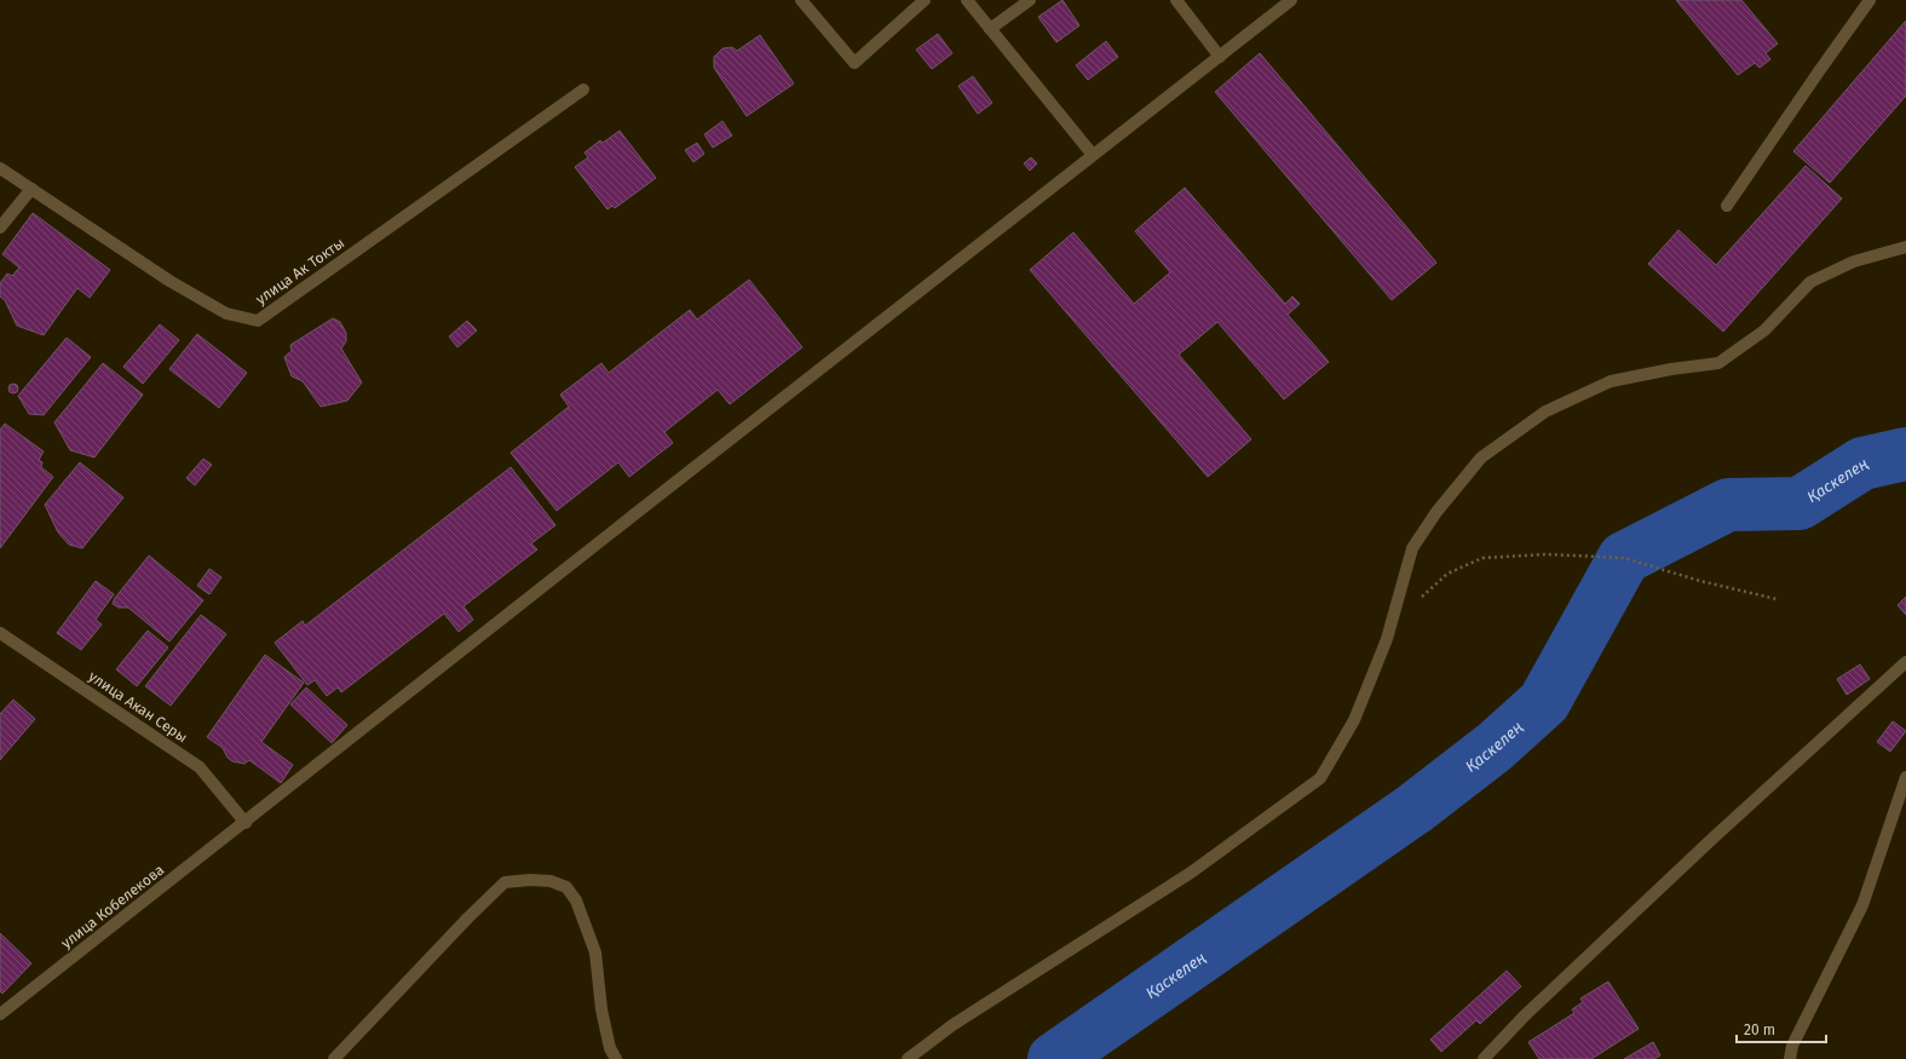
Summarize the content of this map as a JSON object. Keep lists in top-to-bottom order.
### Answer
{
  "streets": {
    "street": ["улица Ак Токты", "улица Акан Серы", "улица Кобелекова"]
  },
  "crossings": [
    ["улица Акан Серы", "улица Кобелекова"]
  ],
  "water": ["Қаскелең"],
  "scale_bar": "20 m"
}
